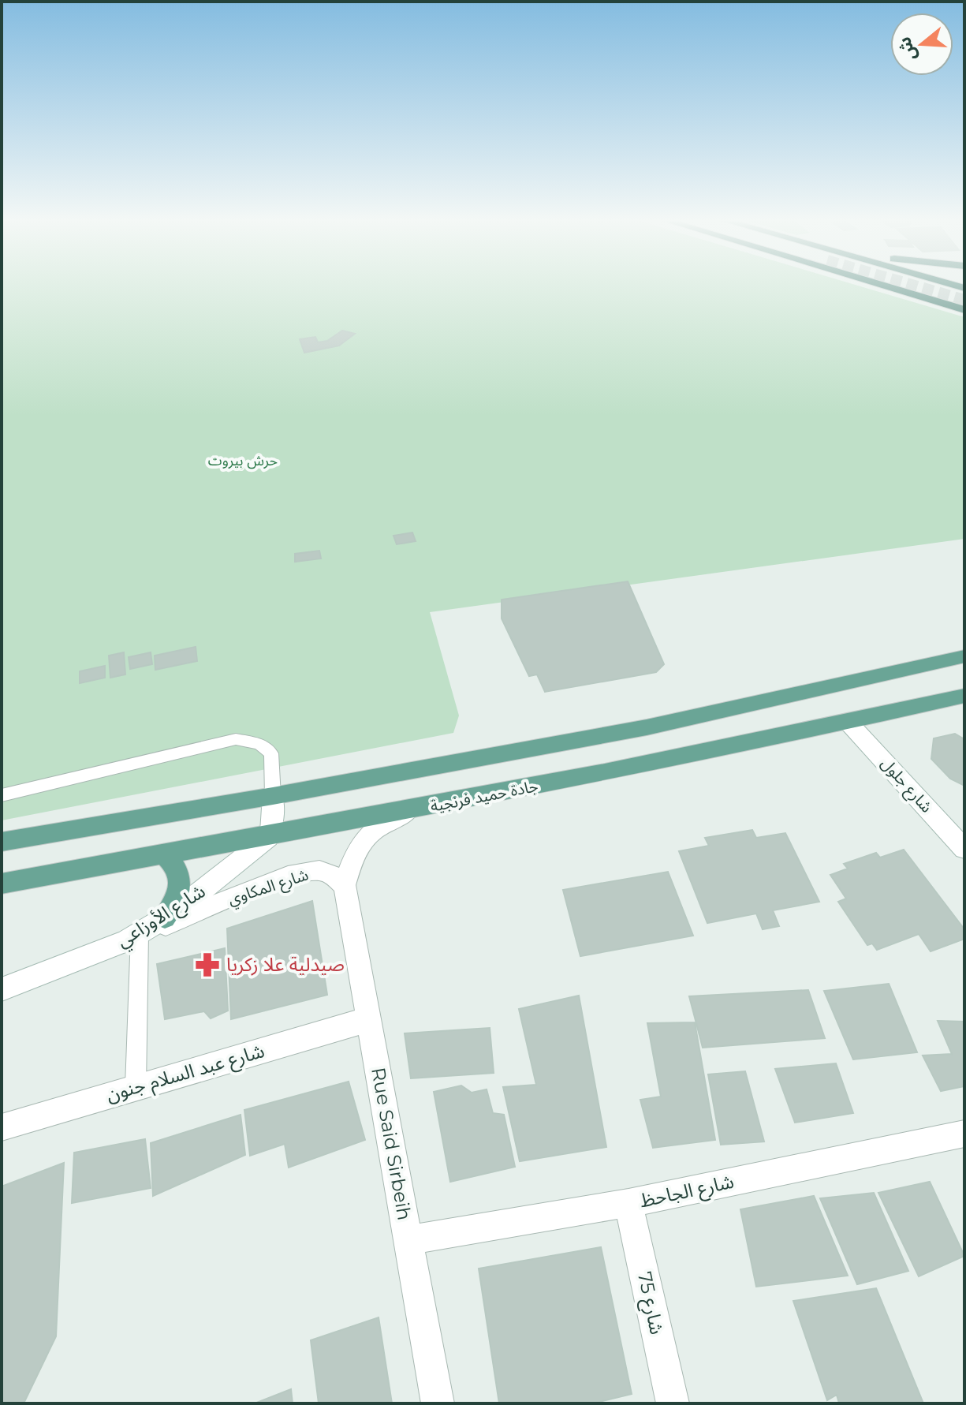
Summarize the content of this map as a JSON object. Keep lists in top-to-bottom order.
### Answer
{
  "streets": {
    "main road": ["جادة حميد فرنجية"],
    "street": [
      "شارع جلول",
      "شارع المكاوي",
      "شارع الأوزاعي",
      "شارع عبد السلام جنون",
      "Rue Said Sirbeih",
      "شارع الجاحظ",
      "شارع 75"
    ]
  },
  "crossings": [
    ["شارع جلول", "جادة حميد فرنجية"],
    ["جادة حميد فرنجية", "شارع الأوزاعي"],
    ["شارع المكاوي", "شارع الأوزاعي"],
    ["شارع المكاوي", "Rue Said Sirbeih"],
    ["شارع عبد السلام جنون", "Rue Said Sirbeih"],
    ["Rue Said Sirbeih", "شارع الجاحظ"],
    ["شارع الجاحظ", "شارع 75"]
  ],
  "parks": ["حرش بيروت"],
  "places": {
    "pharmacy": ["صيدلية علا زكريا"]
  },
  "north": "left"
}
